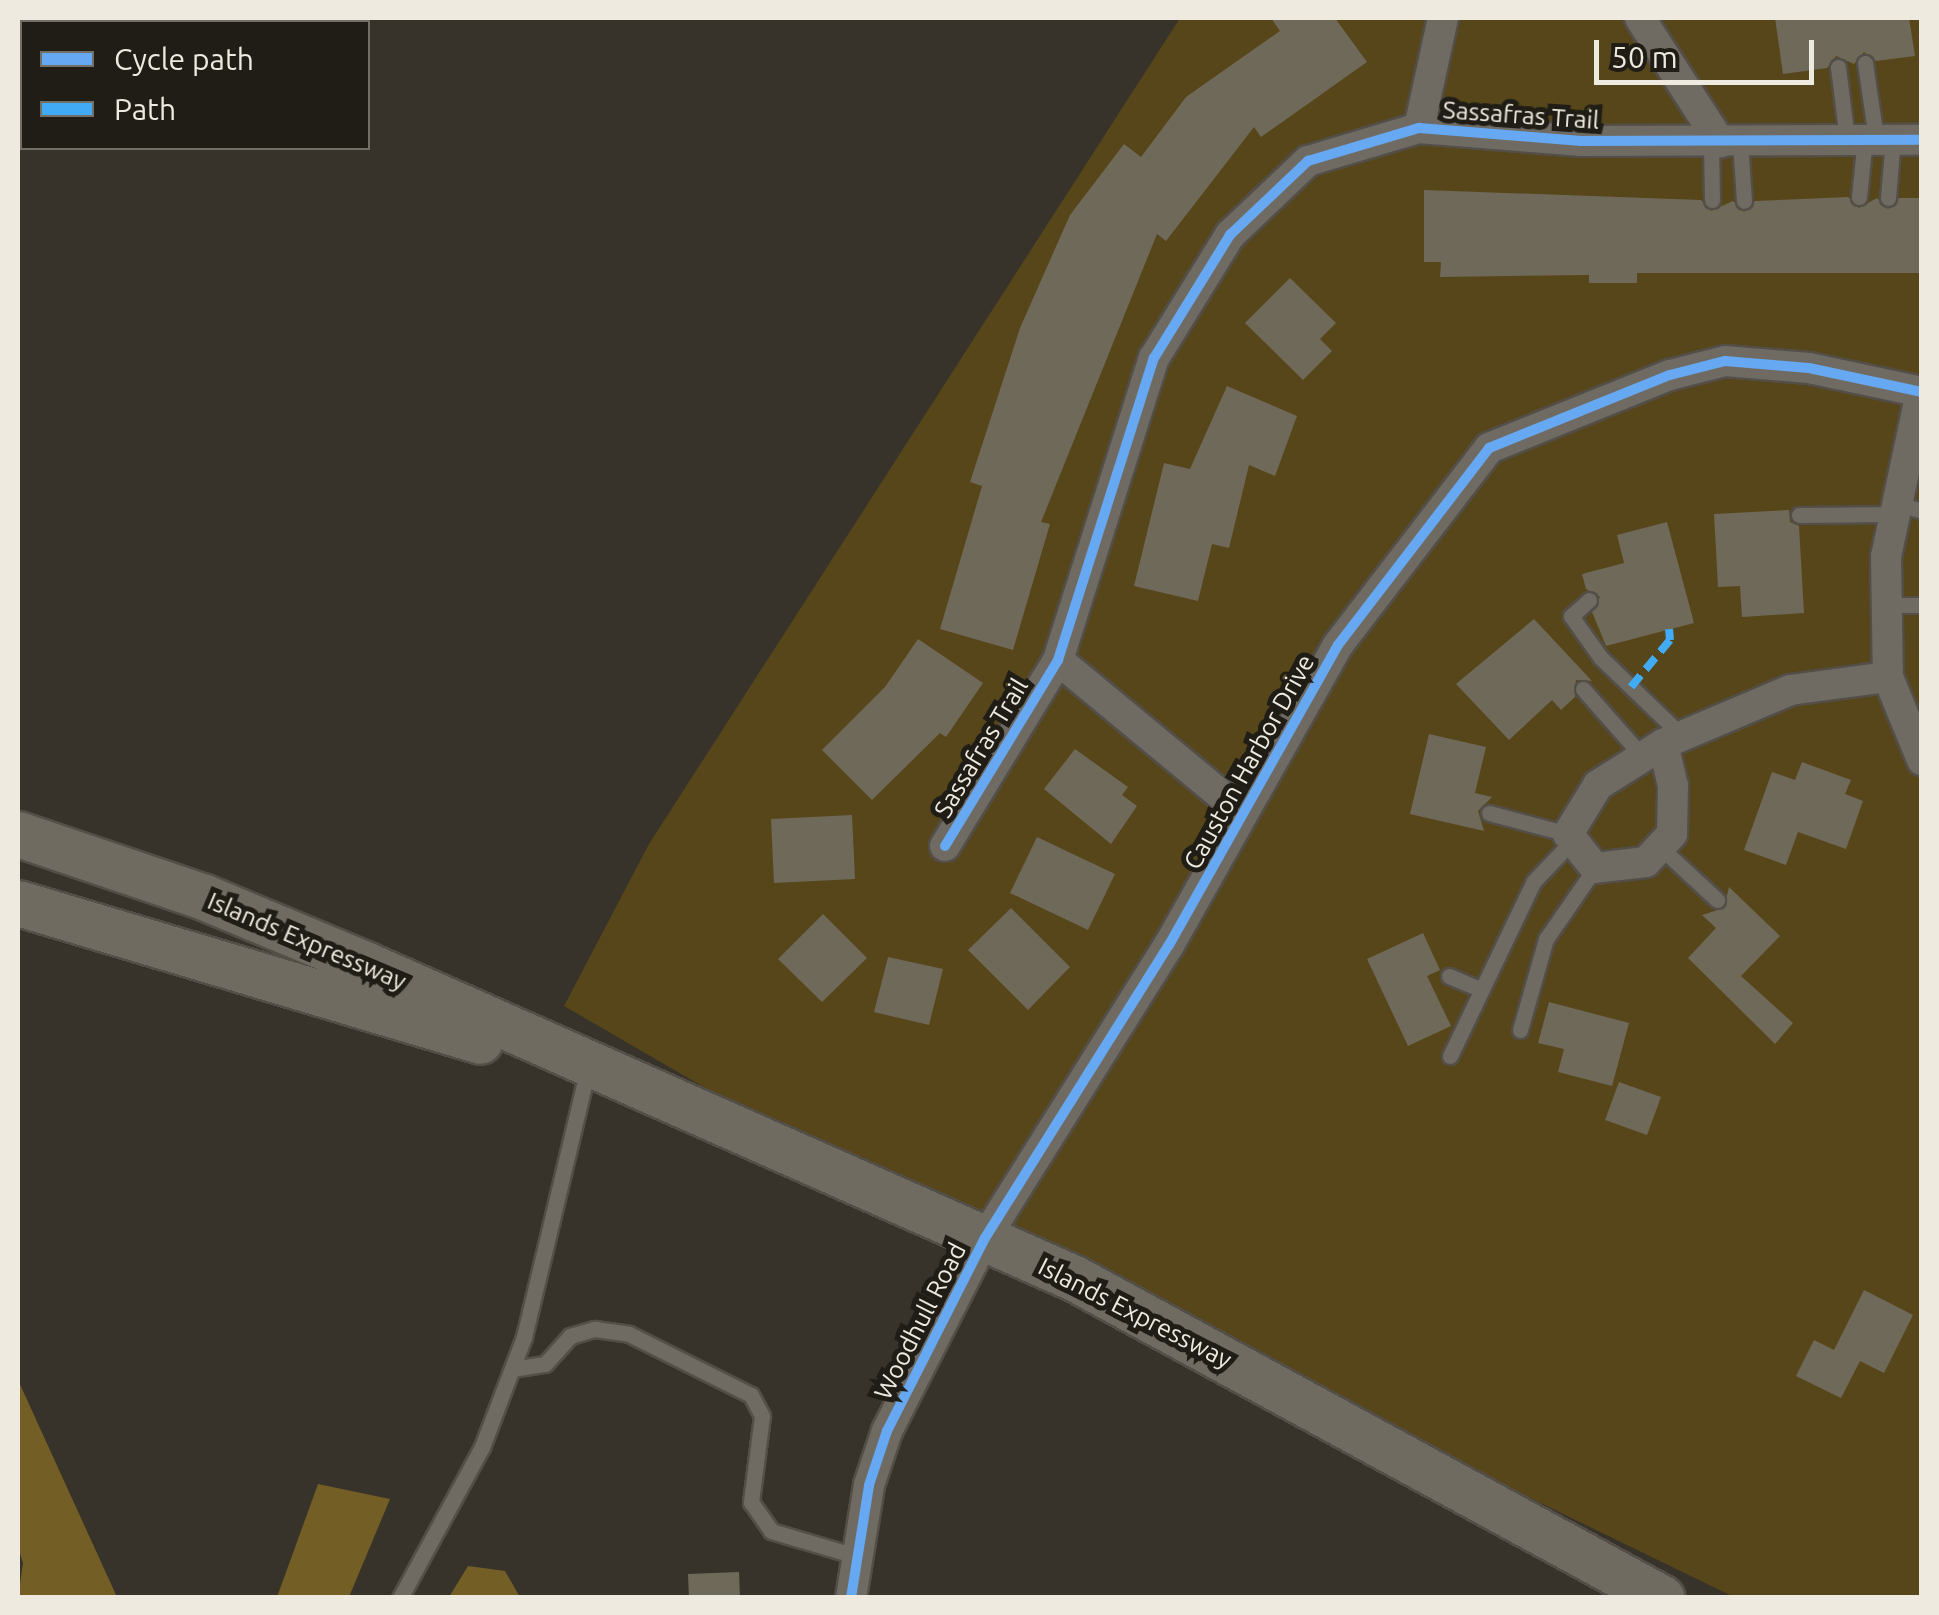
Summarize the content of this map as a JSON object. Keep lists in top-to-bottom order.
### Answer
{
  "streets": {
    "main road": ["Islands Expressway"],
    "street": ["Sassafras Trail", "Causton Harbor Drive", "Woodhull Road"]
  },
  "crossings": [
    ["Sassafras Trail", "Causton Harbor Drive"],
    ["Causton Harbor Drive", "Islands Expressway"],
    ["Causton Harbor Drive", "Woodhull Road"],
    ["Islands Expressway", "Woodhull Road"]
  ],
  "legend": ["Cycle path", "Path"],
  "scale_bar": "50 m"
}
